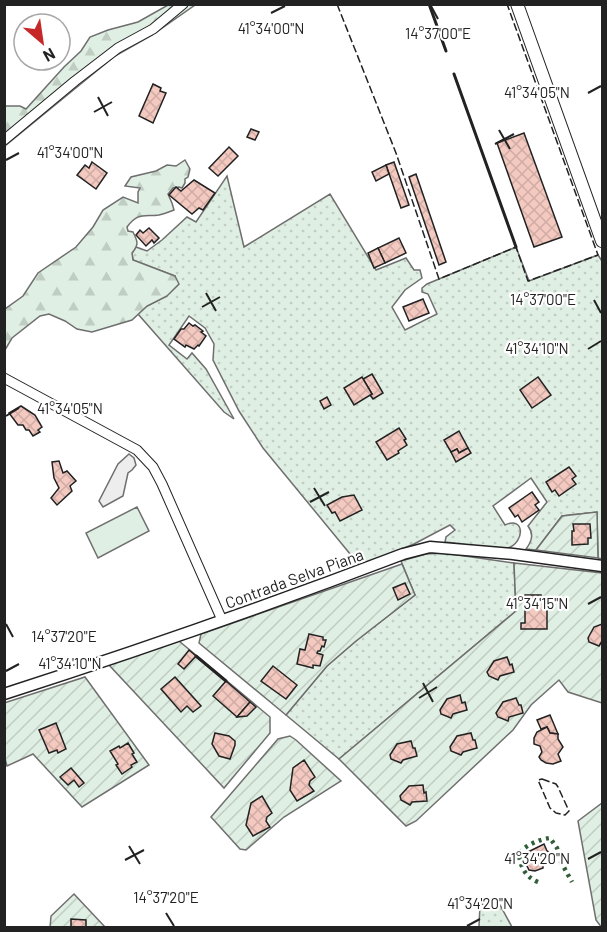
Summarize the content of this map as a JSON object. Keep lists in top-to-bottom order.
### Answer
{
  "streets": {
    "street": ["Contrada Selva Piana"]
  },
  "north": "bottom right",
  "coordinates": [
    "41°34'00\"N",
    "14°37'00\"E",
    "41°34'05\"N",
    "41°34'10\"N",
    "41°34'15\"N",
    "14°37'20\"E",
    "41°34'20\"N"
  ]
}
